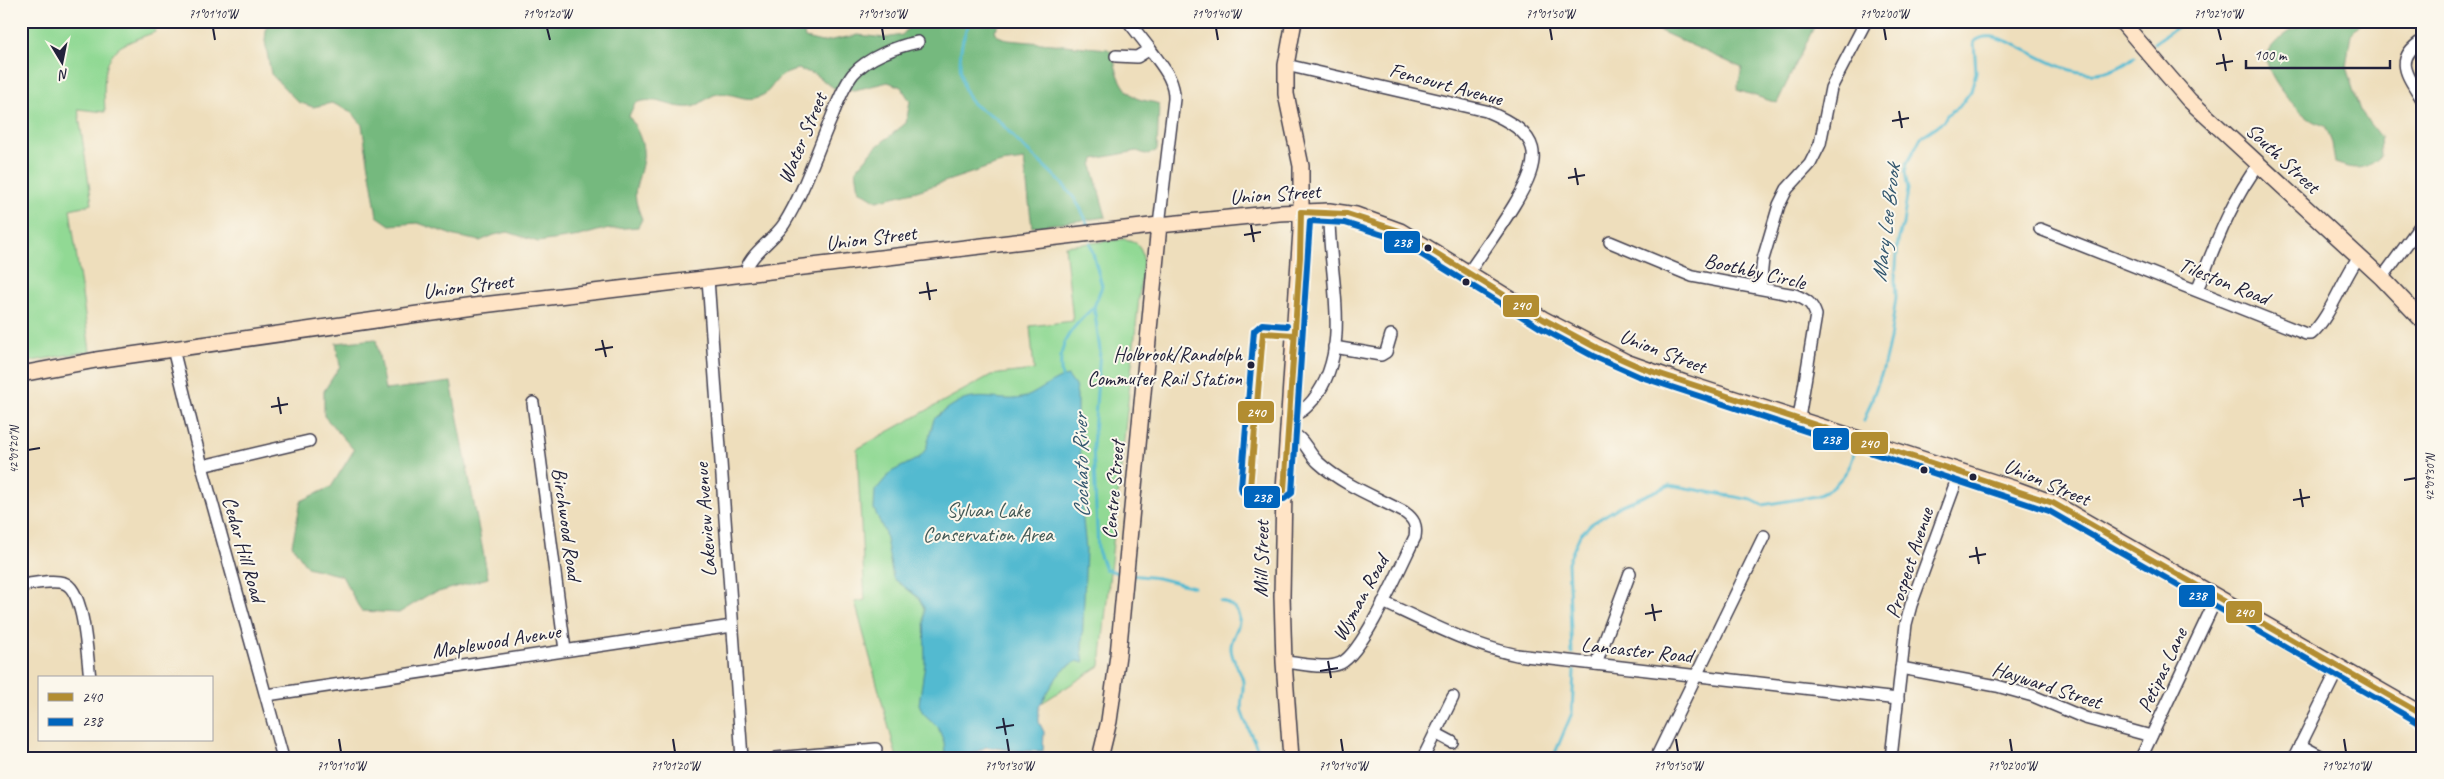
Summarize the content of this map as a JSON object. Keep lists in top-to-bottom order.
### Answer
{
  "streets": {
    "main road": [
      "South Street",
      "Union Street",
      "Centre Street",
      "Mill Street"
    ],
    "street": [
      "Fencourt Avenue",
      "Water Street",
      "Boothby Circle",
      "Tileston Road",
      "Lakeview Avenue",
      "Birchwood Road",
      "Cedar Hill Road",
      "Prospect Avenue",
      "Wyman Road",
      "Maplewood Avenue",
      "Lancaster Road",
      "Petipas Lane",
      "Hayward Street"
    ]
  },
  "crossings": [
    ["Fencourt Avenue", "Union Street"],
    ["Water Street", "Union Street"],
    ["South Street", "Tileston Road"],
    ["Union Street", "Boothby Circle"],
    ["Union Street", "Centre Street"],
    ["Union Street", "Lakeview Avenue"],
    ["Union Street", "Cedar Hill Road"],
    ["Union Street", "Mill Street"],
    ["Union Street", "Prospect Avenue"],
    ["Union Street", "Petipas Lane"],
    ["Lakeview Avenue", "Maplewood Avenue"],
    ["Birchwood Road", "Maplewood Avenue"],
    ["Cedar Hill Road", "Maplewood Avenue"],
    ["Mill Street", "Wyman Road"],
    ["Prospect Avenue", "Lancaster Road"],
    ["Prospect Avenue", "Hayward Street"],
    ["Wyman Road", "Lancaster Road"],
    ["Petipas Lane", "Hayward Street"]
  ],
  "water": ["Mary Lee Brook", "Cochato River"],
  "parks": ["Sylvan Lake Conservation Area"],
  "places": ["Holbrook/Randolph Commuter Rail Station"],
  "lines": ["transit line 240", "transit line 238"],
  "legend": ["240", "238"],
  "scale_bar": "100 m",
  "north": "bottom",
  "coordinates": [
    "71°01'10\"W",
    "71°01'20\"W",
    "71°01'30\"W",
    "71°01'40\"W",
    "71°01'50\"W",
    "71°02'00\"W",
    "71°02'10\"W",
    "42°09'20\"N",
    "42°09'30\"N"
  ]
}
